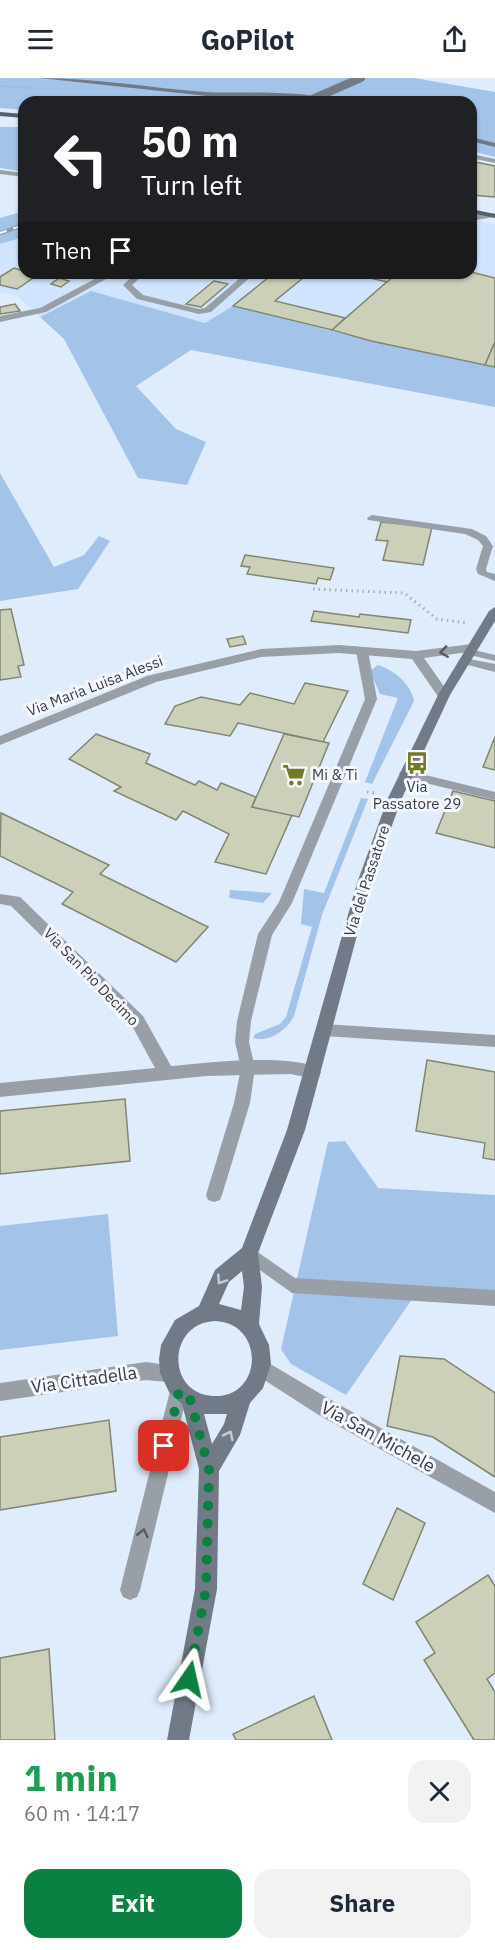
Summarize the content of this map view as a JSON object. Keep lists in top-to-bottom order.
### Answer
{
  "streets": {
    "street": [
      "Via Maria Luisa Alessi",
      "Via del Passatore",
      "Via San Pio Decimo",
      "Via Cittadella",
      "Via San Michele"
    ]
  },
  "crossings": [
    ["Via Maria Luisa Alessi", "Via del Passatore"],
    ["Via del Passatore", "Via Cittadella"],
    ["Via del Passatore", "Via San Michele"],
    ["Via Cittadella", "Via San Michele"]
  ],
  "places": {
    "bus stop": ["Via Passatore 29"],
    "supermarket": ["Mi & Ti"]
  },
  "page": {
    "header": "GoPilot",
    "turn": ["50 m", "Turn left"],
    "then": "Then",
    "heading": ["1 min", "60 m · 14:17"],
    "buttons": ["Exit", "Share"]
  }
}
